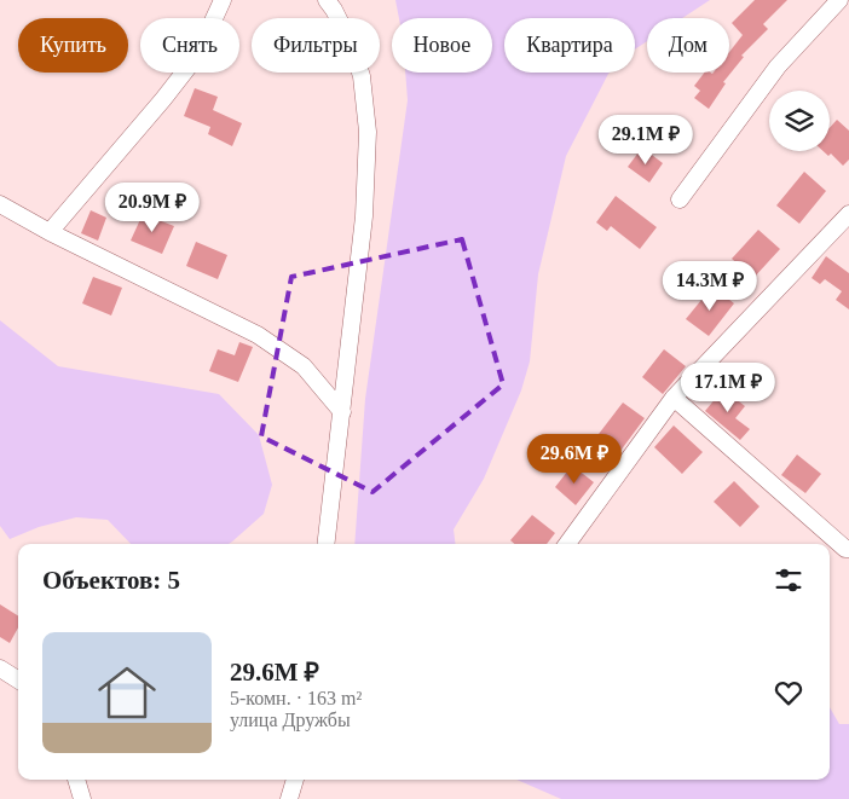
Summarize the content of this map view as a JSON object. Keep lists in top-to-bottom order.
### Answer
{
  "page": {
    "chip": [
      "Купить",
      "Снять",
      "Фильтры",
      "Новое",
      "Квартира",
      "Дом"
    ],
    "price": [
      "29.1M ₽",
      "20.9M ₽",
      "14.3M ₽",
      "17.1M ₽",
      "29.6M ₽"
    ],
    "heading": "Объектов: 5",
    "list": [
      {
        "name": "29.6M ₽",
        "note": "5-комн. · 163 m² · улица Дружбы"
      }
    ]
  }
}
